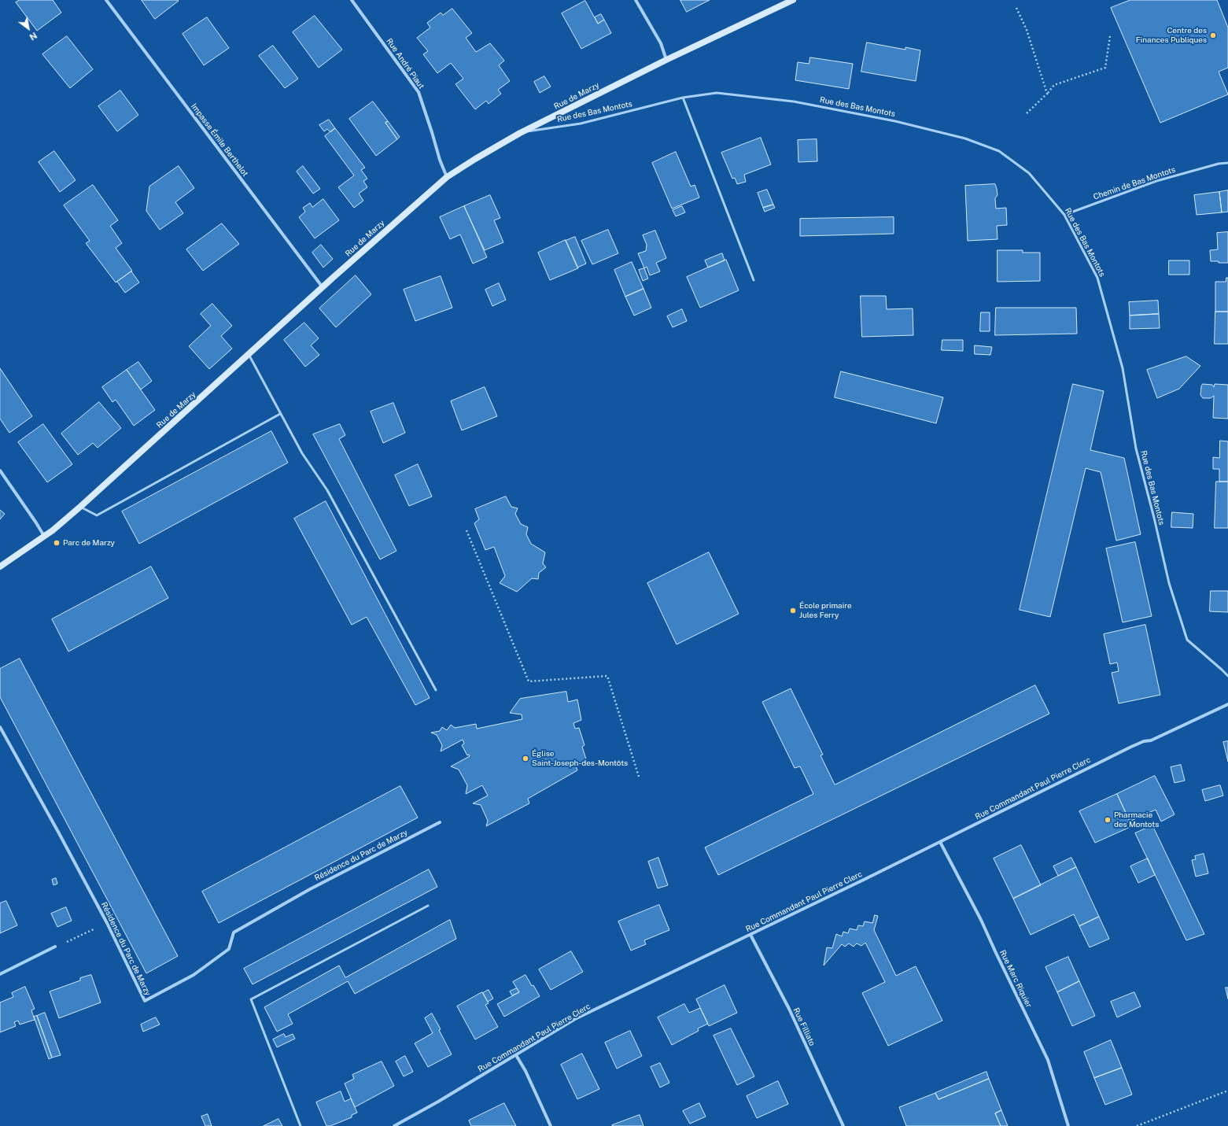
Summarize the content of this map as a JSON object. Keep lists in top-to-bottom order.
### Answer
{
  "streets": {
    "main road": ["Rue de Marzy"],
    "street": [
      "Rue André Piaut",
      "Impasse Émile Berthelot",
      "Rue Commandant Paul Pierre Clerc",
      "Résidence du Parc de Marzy",
      "Rue Marc Riquier",
      "Rue Filliato"
    ],
    "lane": ["Rue des Bas Montots", "Chemin de Bas Montots"]
  },
  "crossings": [
    ["Rue André Piaut", "Rue de Marzy"],
    ["Rue de Marzy", "Rue des Bas Montots"],
    ["Rue de Marzy", "Impasse Émile Berthelot"],
    ["Rue des Bas Montots", "Chemin de Bas Montots"],
    ["Rue Commandant Paul Pierre Clerc", "Rue Marc Riquier"],
    ["Rue Commandant Paul Pierre Clerc", "Rue Filliato"]
  ],
  "places": [
    "Centre des Finances Publiques",
    "Parc de Marzy",
    "École primaire Jules Ferry",
    "Église Saint-Joseph-des-Montôts",
    "Pharmacie des Montots"
  ],
  "north": "bottom right"
}
